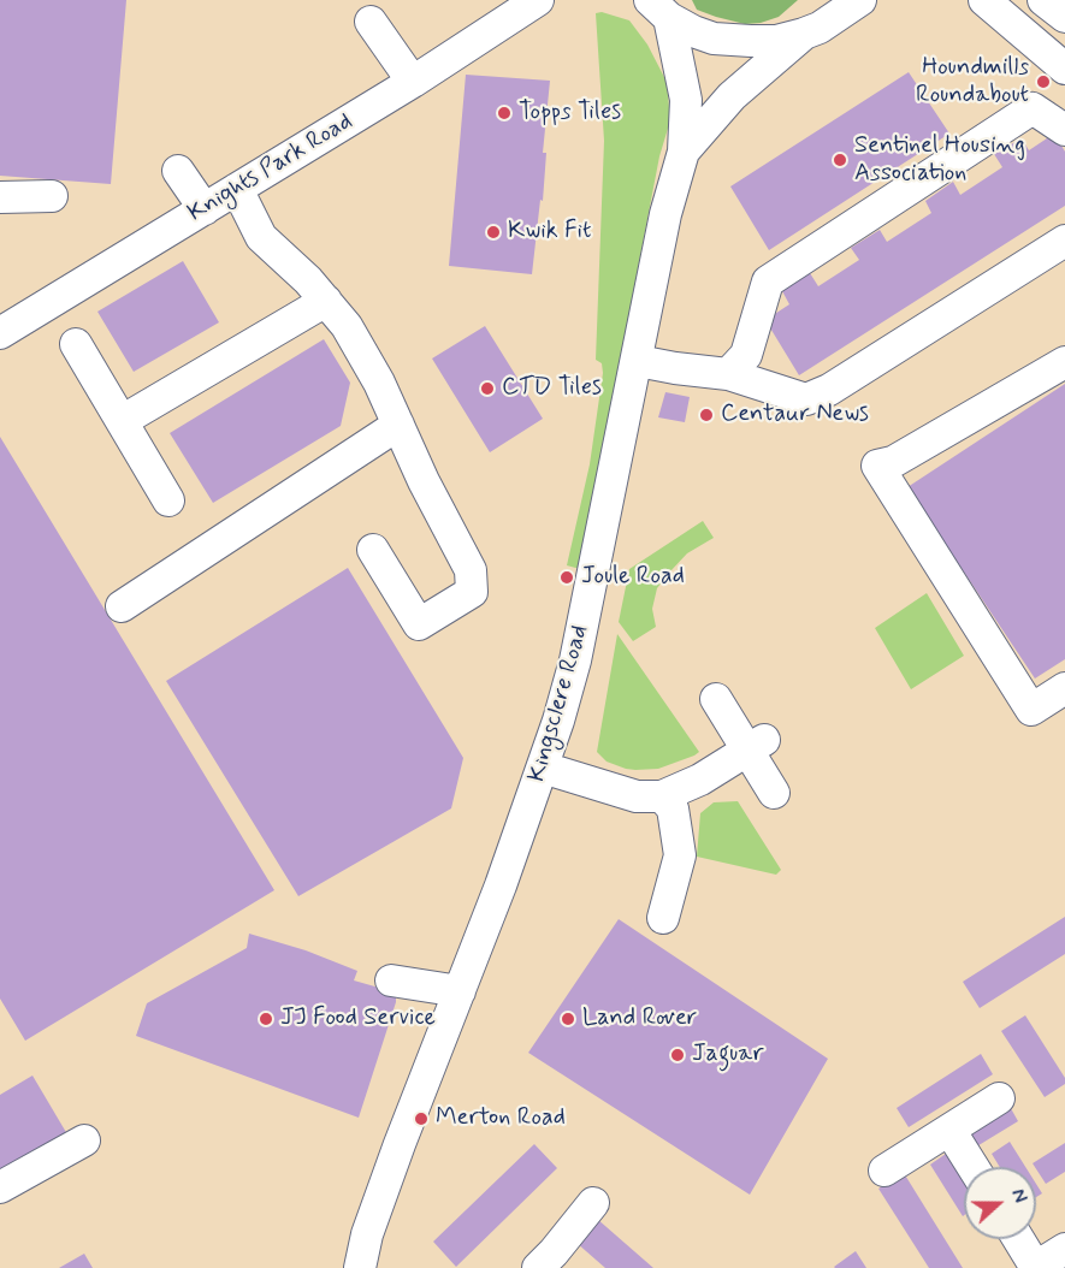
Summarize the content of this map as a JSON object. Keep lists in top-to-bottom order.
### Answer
{
  "streets": {
    "street": ["Knights Park Road", "Kingsclere Road"]
  },
  "places": [
    "Houndmills Roundabout",
    "Topps Tiles",
    "Sentinel Housing Association",
    "Kwik Fit",
    "CTD Tiles",
    "Centaur News",
    "Joule Road",
    "JJ Food Service",
    "Land Rover",
    "Jaguar",
    "Merton Road"
  ],
  "north": "right"
}
